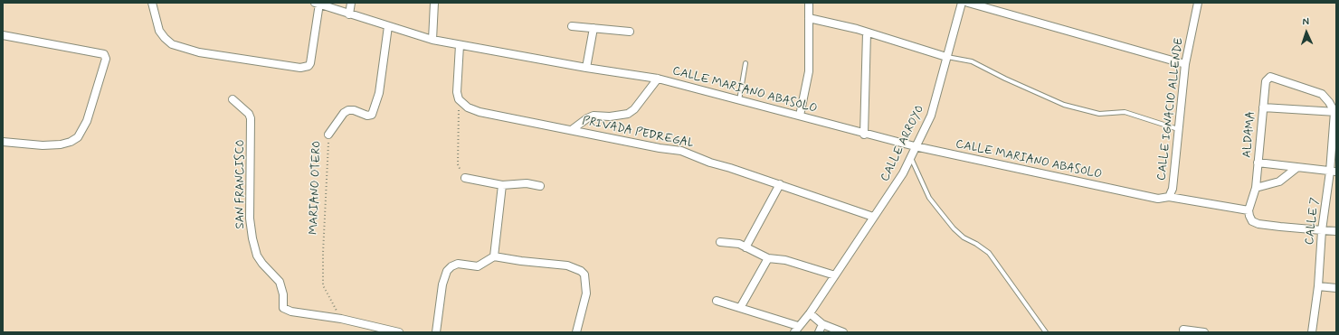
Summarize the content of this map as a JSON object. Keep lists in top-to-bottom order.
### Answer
{
  "streets": {
    "street": [
      "CALLE MARIANO ABASOLO",
      "CALLE IGNACIO ALLENDE",
      "PRIVADA PEDREGAL",
      "ALDAMA",
      "CALLE ARROYO",
      "SAN FRANCISCO",
      "MARIANO OTERO",
      "CALLE 7"
    ]
  },
  "crossings": [
    ["CALLE MARIANO ABASOLO", "CALLE IGNACIO ALLENDE"],
    ["CALLE MARIANO ABASOLO", "ALDAMA"],
    ["CALLE MARIANO ABASOLO", "CALLE ARROYO"],
    ["CALLE MARIANO ABASOLO", "MARIANO OTERO"],
    ["PRIVADA PEDREGAL", "CALLE ARROYO"],
    ["ALDAMA", "CALLE 7"],
    ["SAN FRANCISCO", "MARIANO OTERO"]
  ],
  "north": "top"
}
